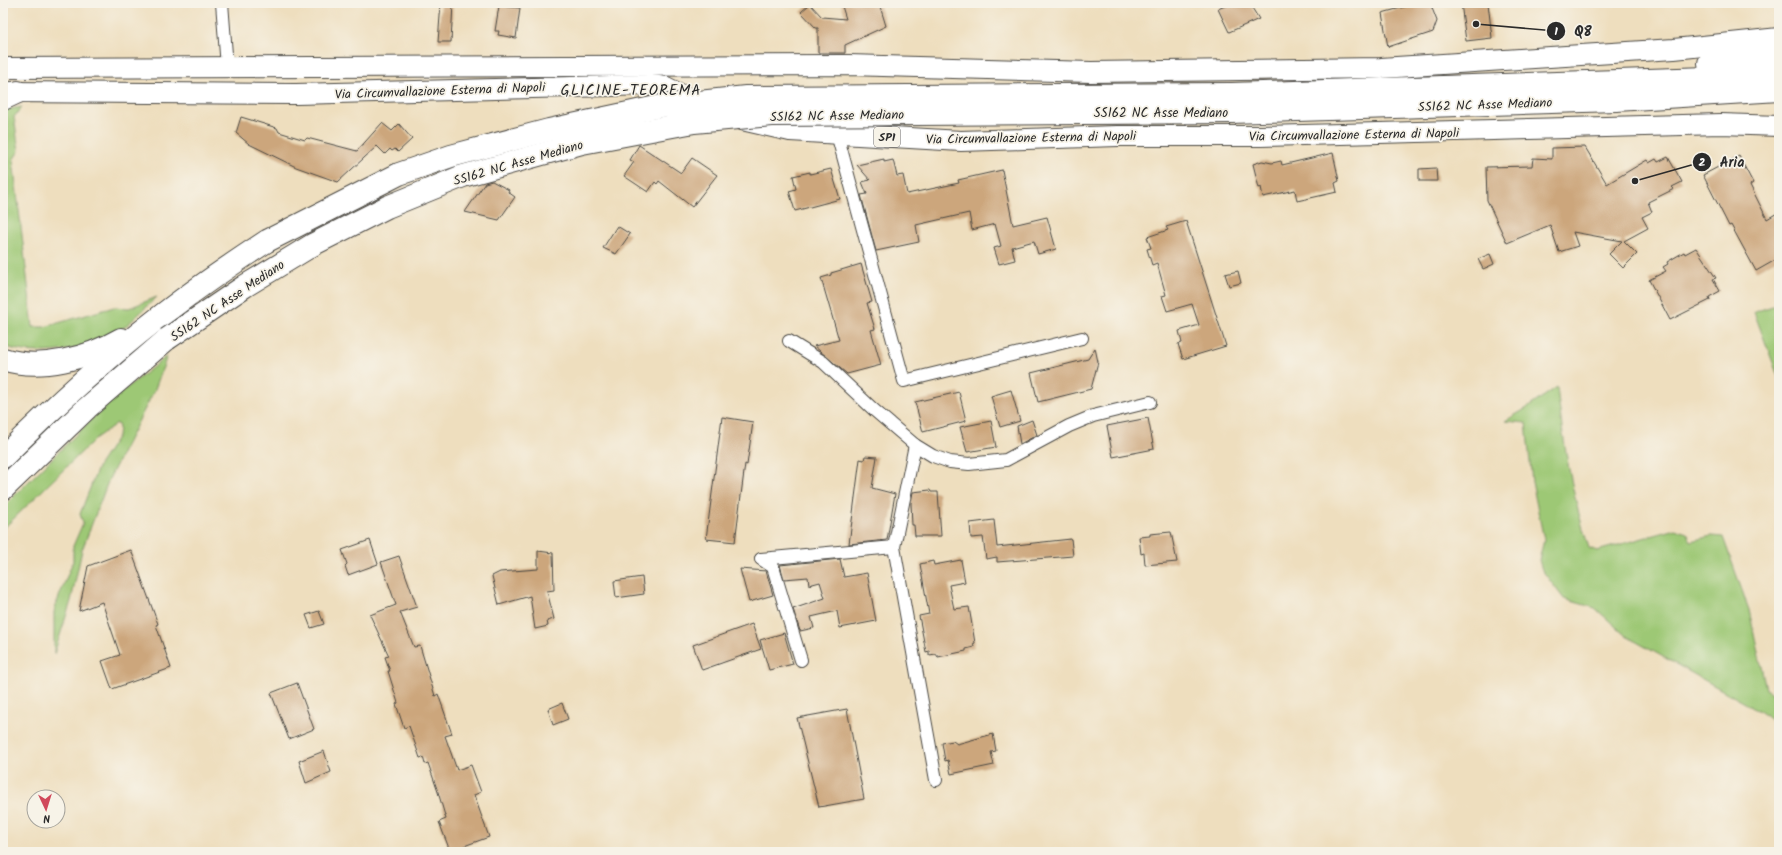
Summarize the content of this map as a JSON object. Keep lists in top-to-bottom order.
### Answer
{
  "streets": {
    "highway": ["SS162 NC Asse Mediano"],
    "main road": ["Via Circumvallazione Esterna di Napoli", "SP1"]
  },
  "districts": ["GLICINE-TEOREMA"],
  "places": ["Q8", "Aria"],
  "north": "bottom"
}
